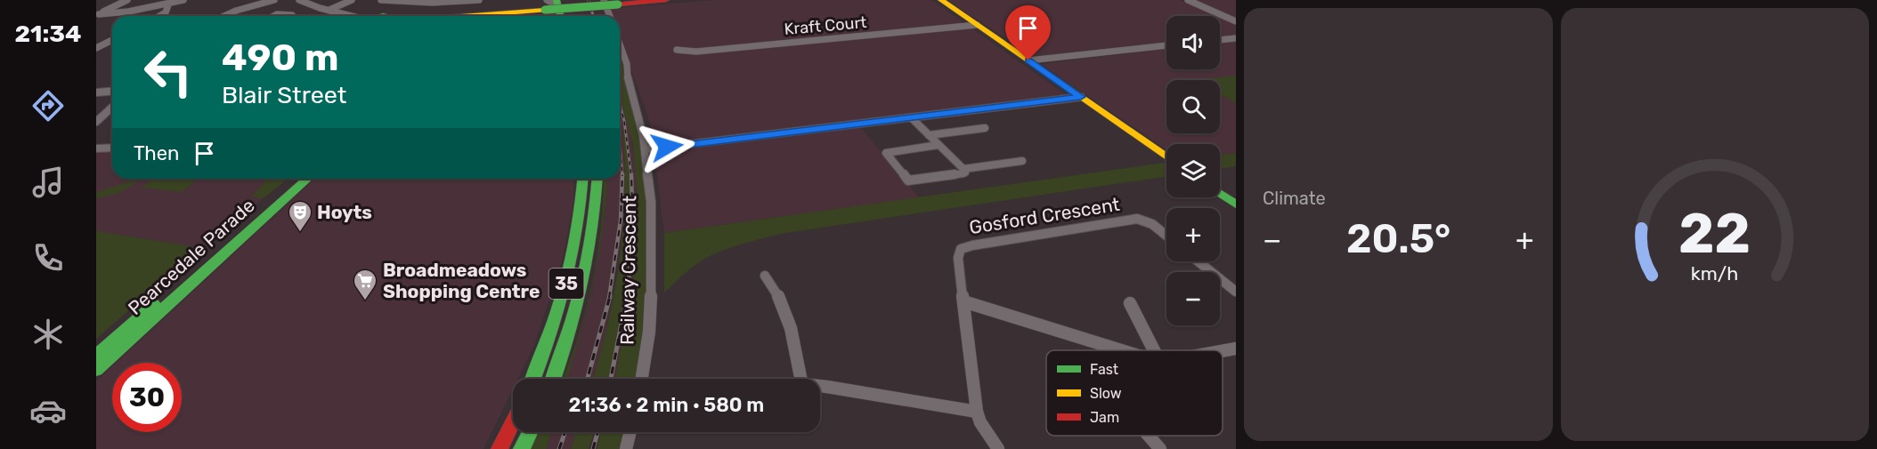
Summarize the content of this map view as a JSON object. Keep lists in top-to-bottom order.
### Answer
{
  "streets": {
    "street": [
      "Kraft Court",
      "Gosford Crescent",
      "Pearcedale Parade",
      "Railway Crescent",
      "35"
    ]
  },
  "places": {
    "theatre": ["Hoyts"],
    "supermarket": ["Broadmeadows Shopping Centre"]
  },
  "legend": ["Fast", "Slow", "Jam"],
  "page": {
    "tabs": "21:34",
    "tile": "Climate",
    "map_buttons": ["+", "−"],
    "turn": ["490 m", "Blair Street"],
    "then": "Then",
    "heat": ["−", "20.5°", "+"],
    "limit": "30",
    "trip": "21:36 · 2 min · 580 m",
    "gauge": ["22", "km/h"]
  }
}
